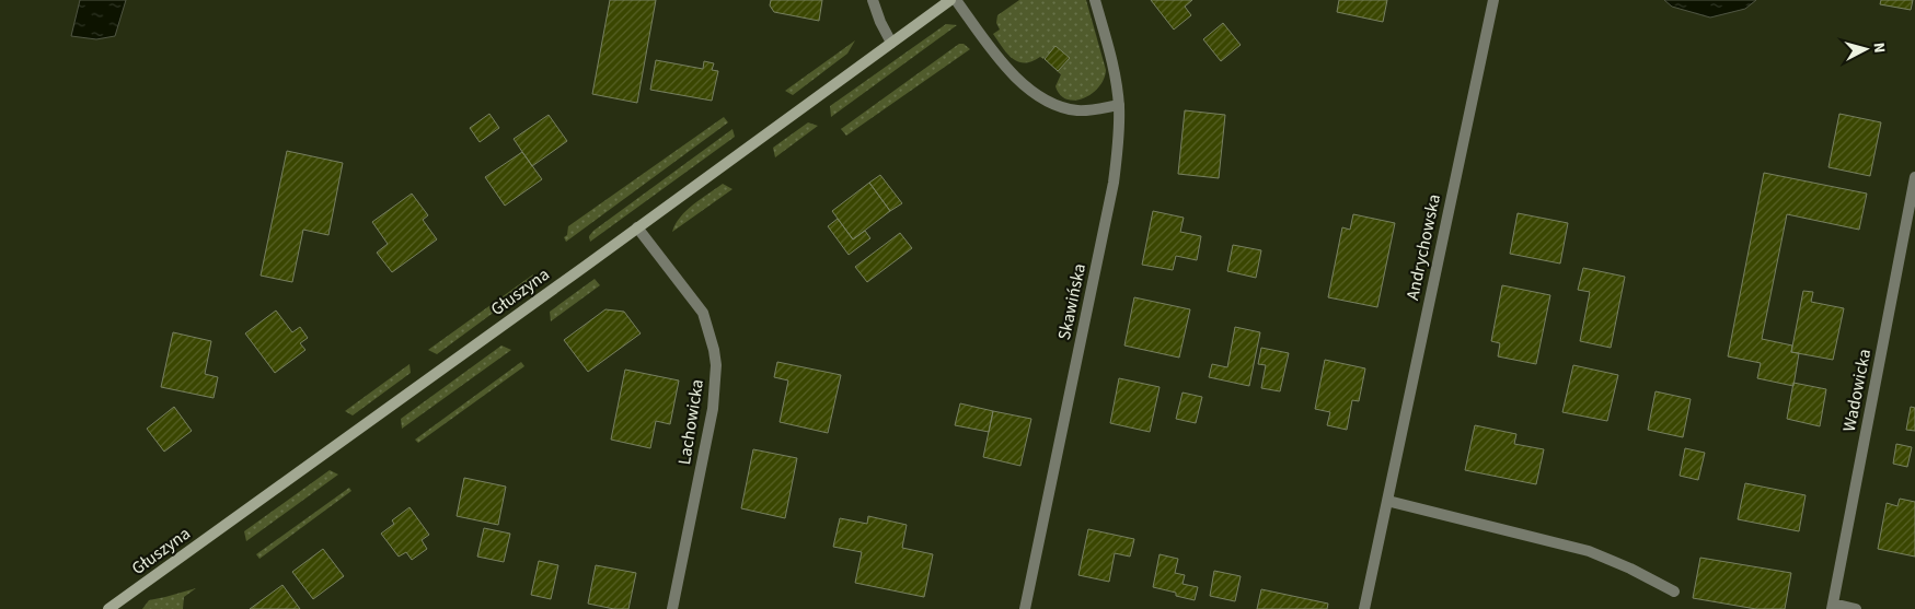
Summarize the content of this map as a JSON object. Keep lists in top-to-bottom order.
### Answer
{
  "streets": {
    "street": [
      "Andrychowska",
      "Głuszyna",
      "Skawińska",
      "Wadowicka",
      "Lachowicka"
    ]
  },
  "crossings": [
    ["Głuszyna", "Lachowicka"]
  ],
  "north": "right"
}
